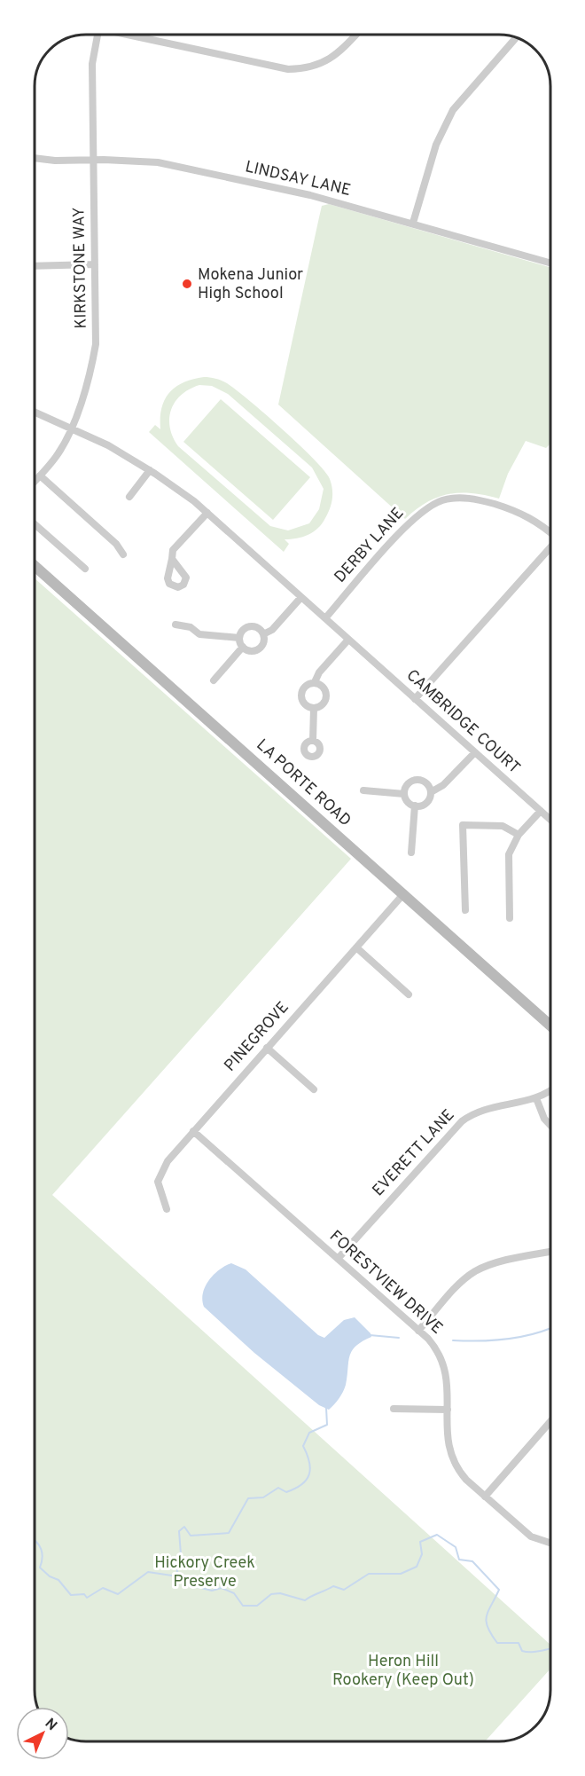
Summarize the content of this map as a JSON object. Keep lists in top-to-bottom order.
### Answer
{
  "streets": {
    "street": [
      "LINDSAY LANE",
      "KIRKSTONE WAY",
      "DERBY LANE",
      "CAMBRIDGE COURT",
      "LA PORTE ROAD",
      "PINEGROVE",
      "EVERETT LANE",
      "FORESTVIEW DRIVE"
    ]
  },
  "crossings": [
    ["LINDSAY LANE", "KIRKSTONE WAY"],
    ["KIRKSTONE WAY", "CAMBRIDGE COURT"],
    ["DERBY LANE", "CAMBRIDGE COURT"],
    ["LA PORTE ROAD", "PINEGROVE"],
    ["PINEGROVE", "FORESTVIEW DRIVE"],
    ["EVERETT LANE", "FORESTVIEW DRIVE"]
  ],
  "parks": ["Hickory Creek Preserve", "Heron Hill Rookery (Keep Out)"],
  "places": ["Mokena Junior High School"],
  "north": "top right"
}
